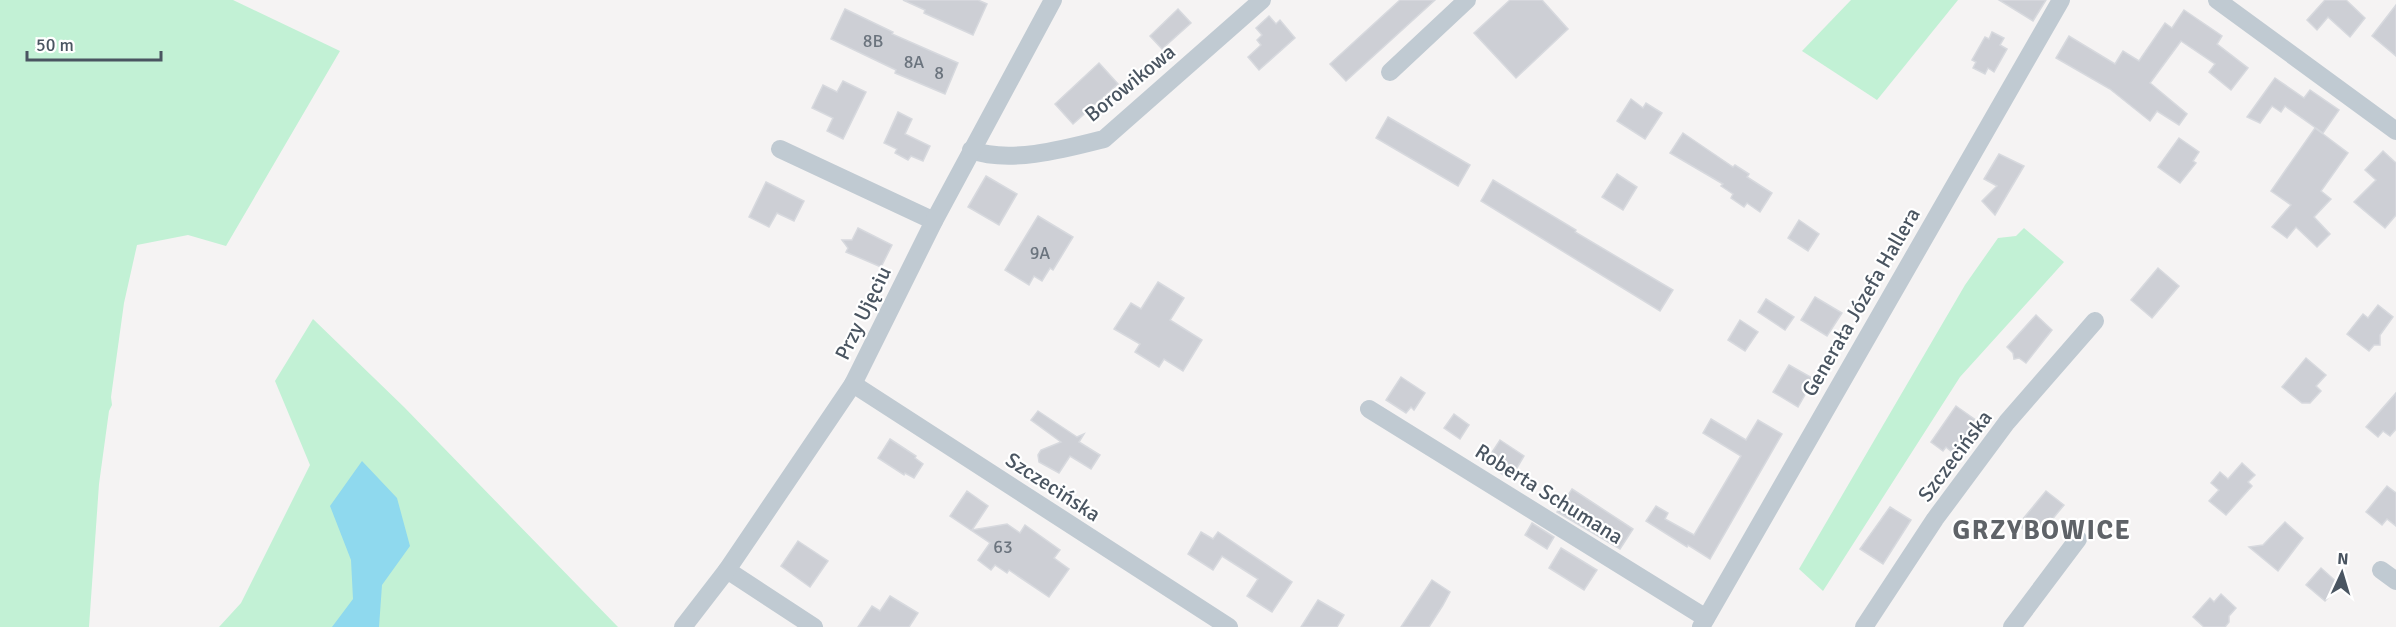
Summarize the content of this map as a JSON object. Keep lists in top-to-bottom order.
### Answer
{
  "streets": {
    "street": [
      "Borowikowa",
      "Generała Józefa Hallera",
      "Przy Ujęciu",
      "Szczecińska",
      "Roberta Schumana"
    ]
  },
  "crossings": [
    ["Borowikowa", "Przy Ujęciu"],
    ["Generała Józefa Hallera", "Roberta Schumana"],
    ["Przy Ujęciu", "Szczecińska"]
  ],
  "districts": ["GRZYBOWICE"],
  "house_numbers": [
    "8B",
    "8A",
    "8",
    "9A",
    "63"
  ],
  "scale_bar": "50 m",
  "north": "top"
}
